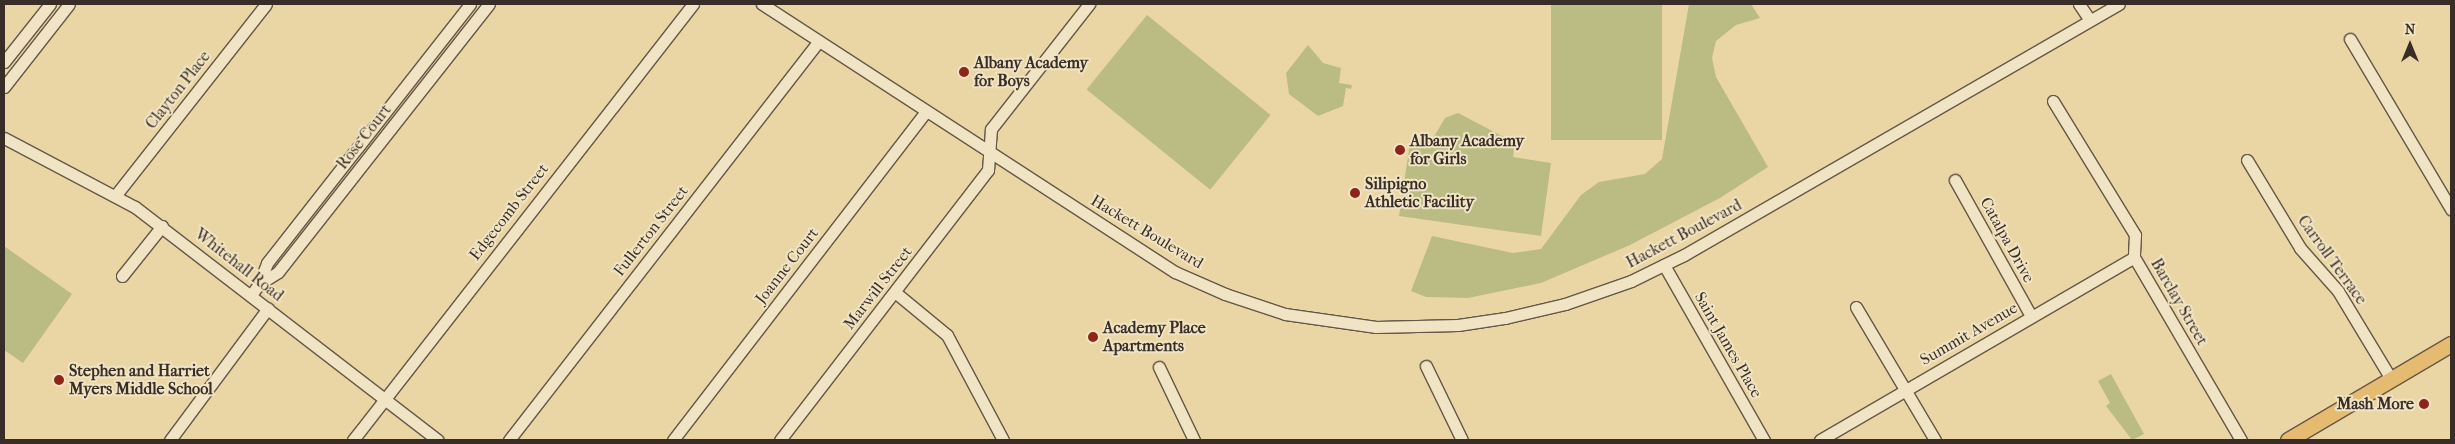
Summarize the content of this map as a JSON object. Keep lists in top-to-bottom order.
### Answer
{
  "streets": {
    "street": [
      "Clayton Place",
      "Rose Court",
      "Edgecomb Street",
      "Fullerton Street",
      "Hackett Boulevard",
      "Catalpa Drive",
      "Carroll Terrace",
      "Whitehall Road",
      "Joanne Court",
      "Marwill Street",
      "Barclay Street",
      "Summit Avenue",
      "Saint James Place"
    ]
  },
  "crossings": [
    ["Clayton Place", "Whitehall Road"],
    ["Rose Court", "Whitehall Road"],
    ["Edgecomb Street", "Whitehall Road"],
    ["Fullerton Street", "Hackett Boulevard"],
    ["Hackett Boulevard", "Joanne Court"],
    ["Hackett Boulevard", "Marwill Street"],
    ["Hackett Boulevard", "Saint James Place"],
    ["Catalpa Drive", "Summit Avenue"],
    ["Barclay Street", "Summit Avenue"]
  ],
  "places": [
    "Albany Academy for Boys",
    "Albany Academy for Girls",
    "Silipigno Athletic Facility",
    "Academy Place Apartments",
    "Stephen and Harriet Myers Middle School",
    "Mash More"
  ],
  "north": "top"
}
